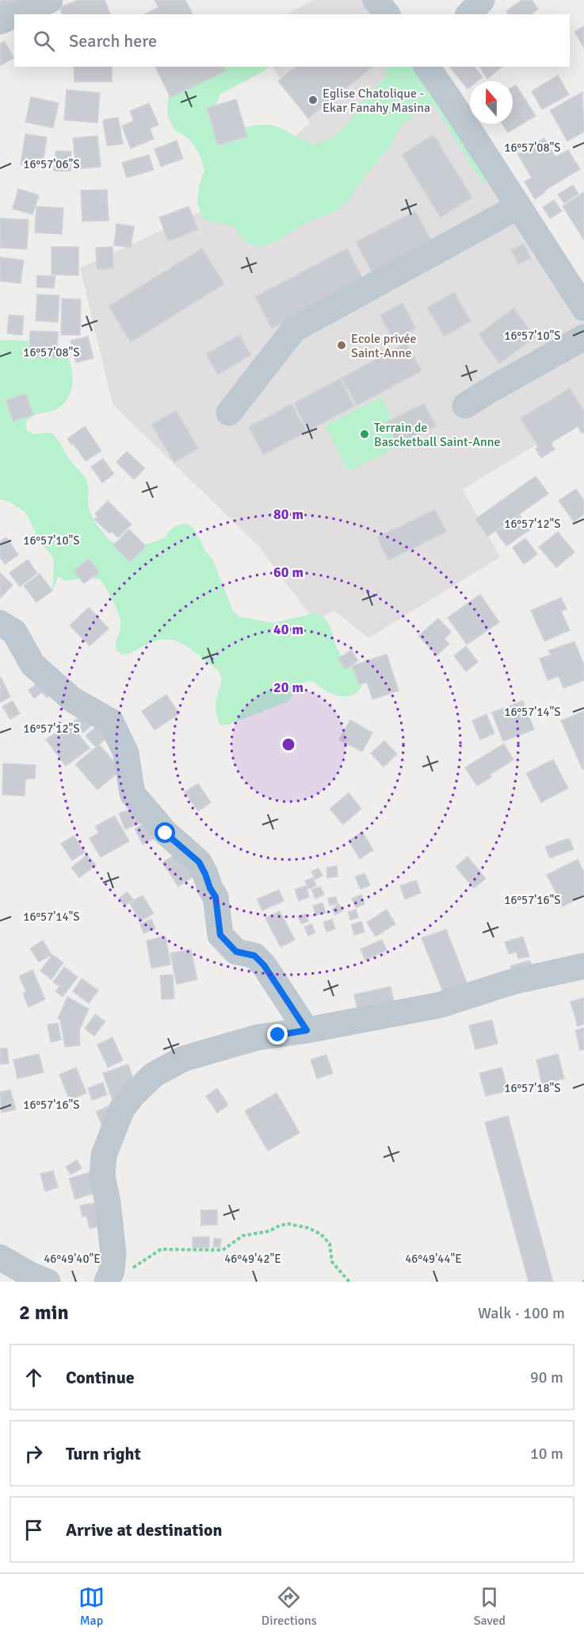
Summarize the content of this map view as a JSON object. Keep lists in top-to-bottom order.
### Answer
{
  "places": ["Eglise Chatolique - Ekar Fanahy Masina", "Ecole privée Saint-Anne", "Terrain de Bascketball Saint-Anne"],
  "north": "top",
  "page": {
    "search": "Search here",
    "heading": ["2 min", "Walk · 100 m"],
    "list": [
      ["Continue", "90 m"],
      ["Turn right", "10 m"],
      "Arrive at destination"
    ],
    "nav": ["Map", "Directions", "Saved"]
  },
  "coordinates": [
    "16°57'08\"S",
    "16°57'06\"S",
    "16°57'10\"S",
    "16°57'12\"S",
    "16°57'14\"S",
    "16°57'16\"S",
    "16°57'18\"S",
    "46°49'40\"E",
    "46°49'42\"E",
    "46°49'44\"E"
  ],
  "rings": [
    "80 m",
    "60 m",
    "40 m",
    "20 m"
  ]
}
